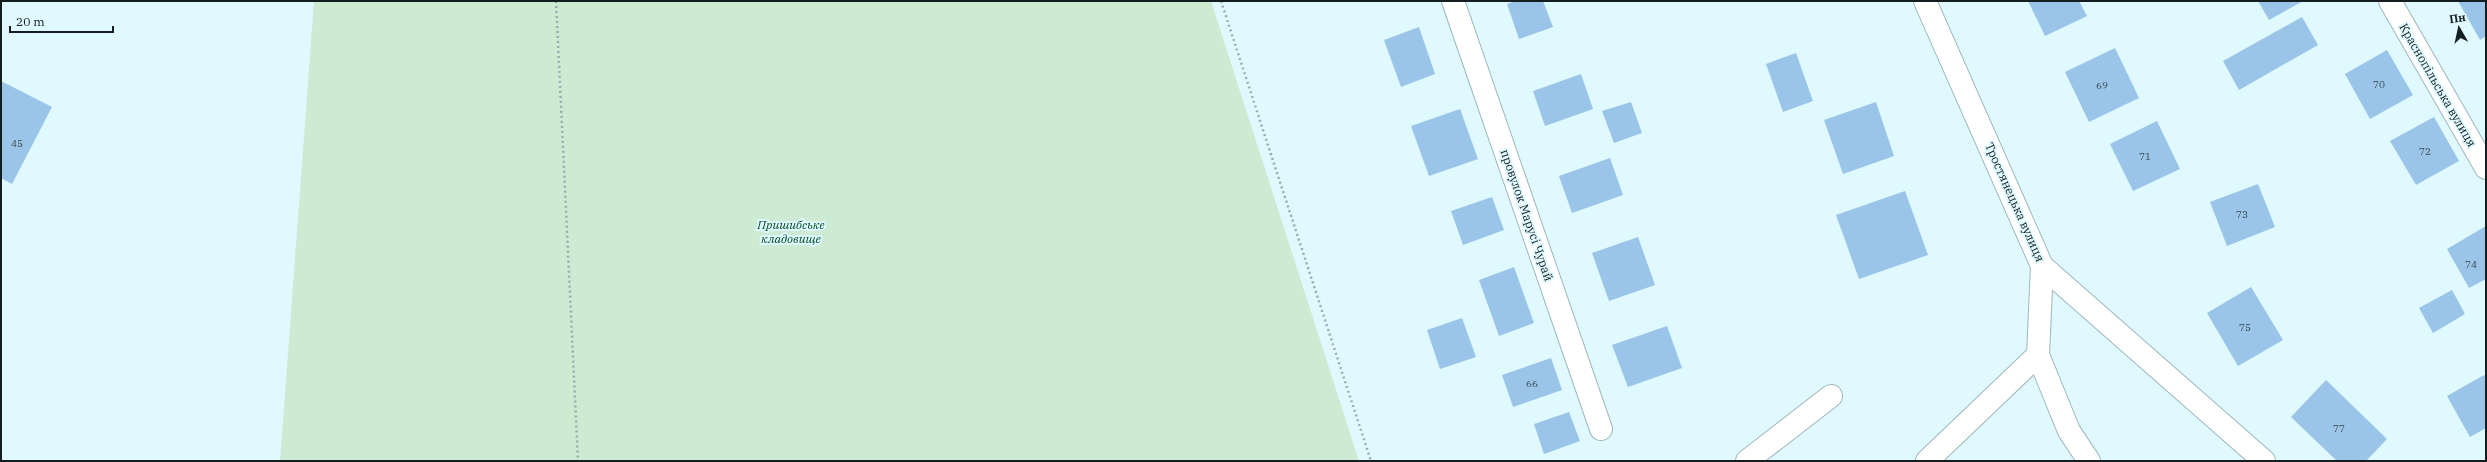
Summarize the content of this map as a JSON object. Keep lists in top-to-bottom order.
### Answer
{
  "streets": {
    "street": ["Краснопільська вулиця", "Тростянецька вулиця", "провулок Марусі Чурай"]
  },
  "parks": ["Пришибське кладовище"],
  "house_numbers": [
    "70",
    "69",
    "45",
    "72",
    "71",
    "73",
    "74",
    "75",
    "66",
    "77"
  ],
  "scale_bar": "20 m",
  "north": "top"
}
